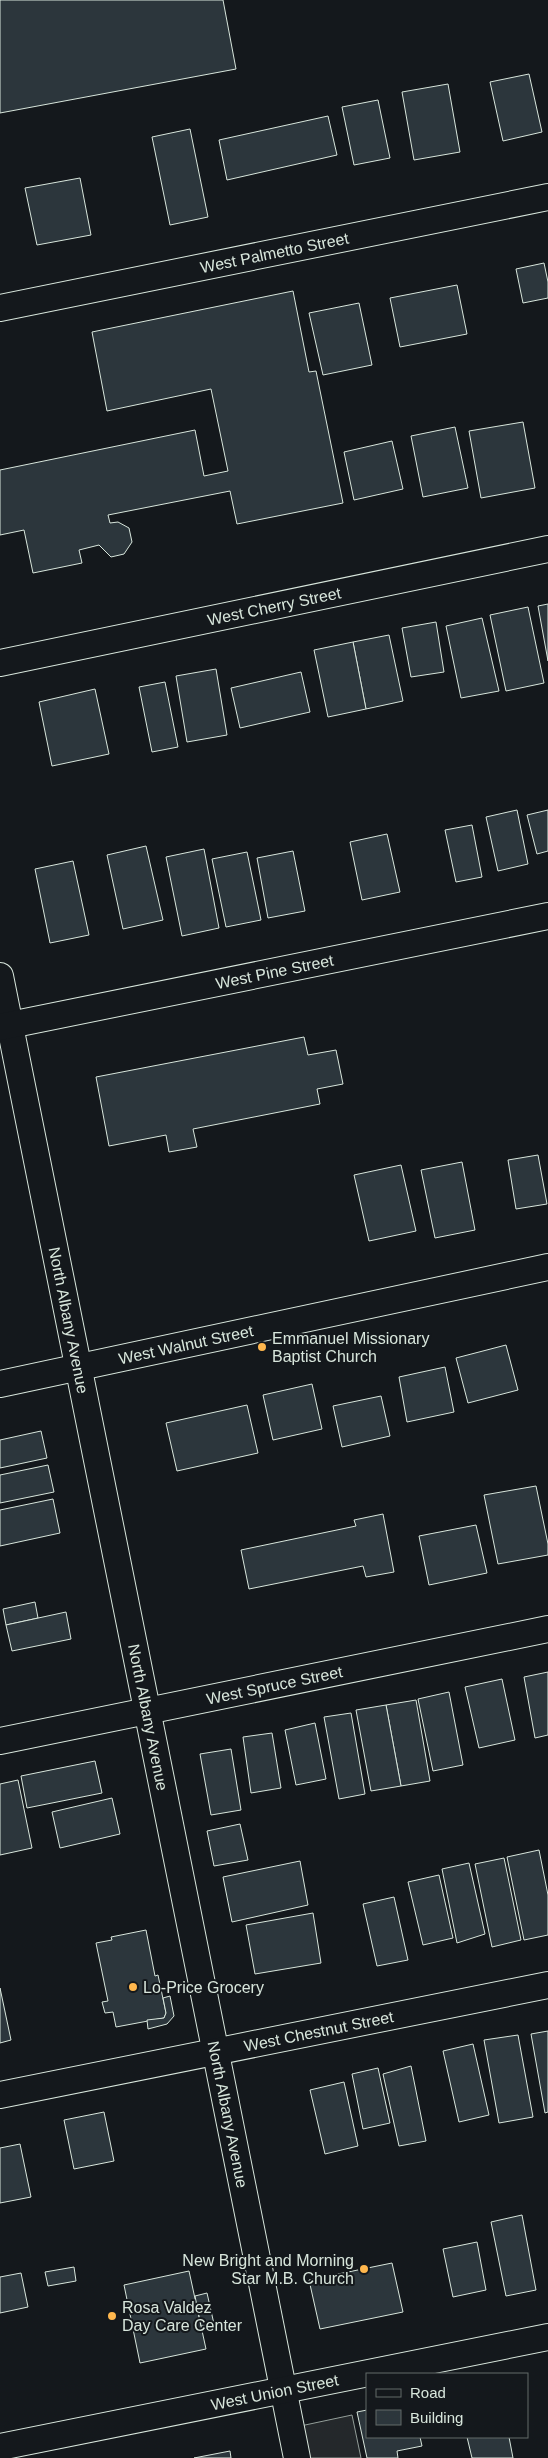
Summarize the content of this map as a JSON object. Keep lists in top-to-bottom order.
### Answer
{
  "streets": {
    "street": [
      "West Palmetto Street",
      "West Cherry Street",
      "West Pine Street",
      "North Albany Avenue",
      "West Walnut Street",
      "West Spruce Street",
      "West Chestnut Street",
      "West Union Street"
    ]
  },
  "crossings": [
    ["West Pine Street", "North Albany Avenue"],
    ["North Albany Avenue", "West Walnut Street"],
    ["North Albany Avenue", "West Spruce Street"],
    ["North Albany Avenue", "West Chestnut Street"],
    ["North Albany Avenue", "West Union Street"]
  ],
  "places": [
    "Emmanuel Missionary Baptist Church",
    "Lo-Price Grocery",
    "New Bright and Morning Star M.B. Church",
    "Rosa Valdez Day Care Center"
  ],
  "legend": ["Road", "Building"]
}
